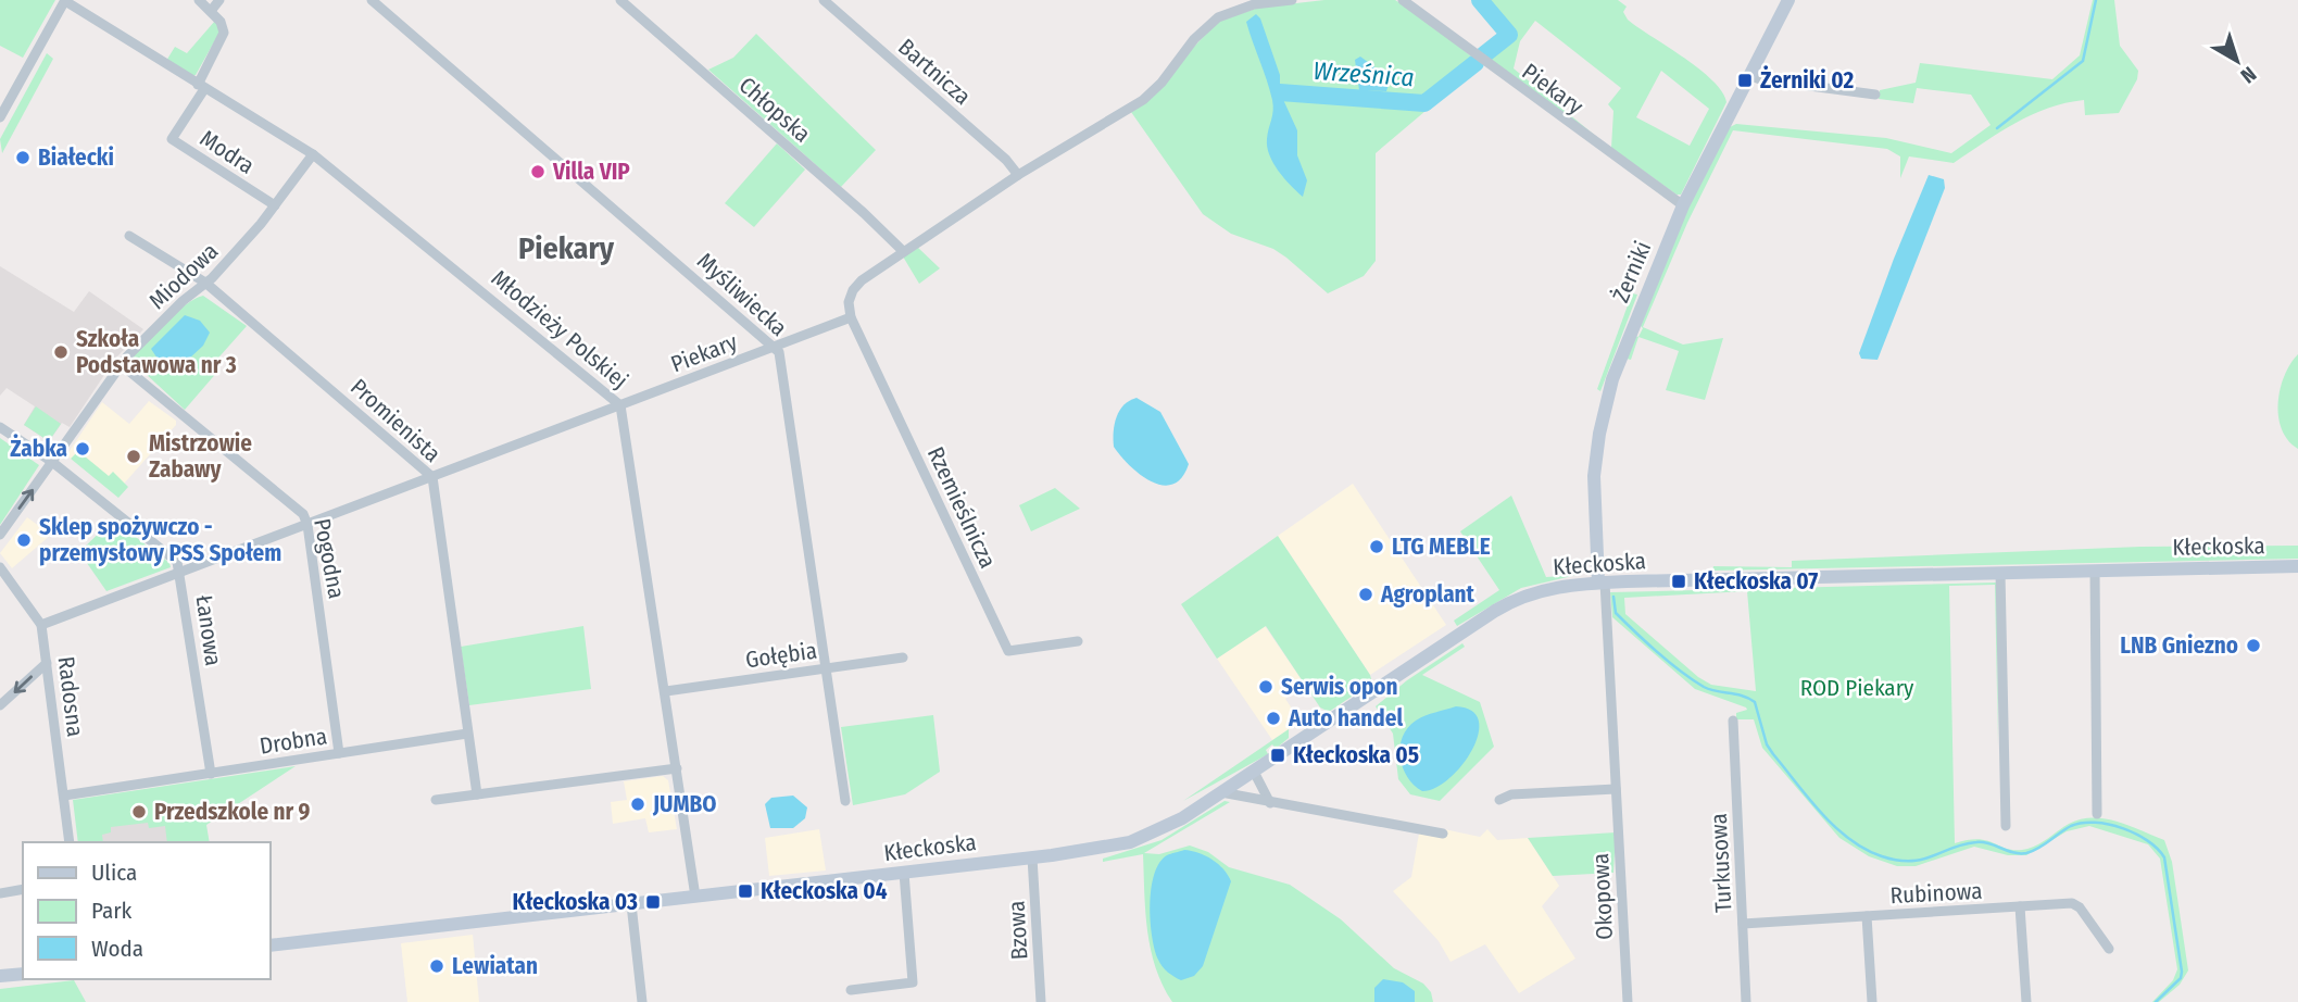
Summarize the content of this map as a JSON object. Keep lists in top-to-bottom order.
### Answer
{
  "streets": {
    "main road": ["Żerniki", "Kłeckoska"],
    "street": [
      "Bartnicza",
      "Piekary",
      "Chłopska",
      "Modra",
      "Miodowa",
      "Myśliwiecka",
      "Młodzieży Polskiej",
      "Promienista",
      "Rzemieślnicza",
      "Pogodna",
      "Łanowa",
      "Gołębia",
      "Radosna",
      "Drobna",
      "Turkusowa",
      "Rubinowa",
      "Okopowa",
      "Bzowa"
    ]
  },
  "crossings": [
    ["Piekary", "Żerniki"],
    ["Piekary", "Myśliwiecka"],
    ["Piekary", "Młodzieży Polskiej"],
    ["Piekary", "Promienista"],
    ["Piekary", "Rzemieślnicza"],
    ["Piekary", "Pogodna"],
    ["Piekary", "Łanowa"],
    ["Piekary", "Radosna"],
    ["Modra", "Miodowa"],
    ["Modra", "Młodzieży Polskiej"],
    ["Żerniki", "Kłeckoska"],
    ["Żerniki", "Okopowa"],
    ["Miodowa", "Młodzieży Polskiej"],
    ["Miodowa", "Promienista"],
    ["Miodowa", "Pogodna"],
    ["Miodowa", "Łanowa"],
    ["Myśliwiecka", "Gołębia"],
    ["Młodzieży Polskiej", "Kłeckoska"],
    ["Młodzieży Polskiej", "Gołębia"],
    ["Promienista", "Drobna"],
    ["Kłeckoska", "Okopowa"],
    ["Kłeckoska", "Bzowa"],
    ["Pogodna", "Drobna"],
    ["Łanowa", "Drobna"],
    ["Radosna", "Drobna"],
    ["Turkusowa", "Rubinowa"]
  ],
  "districts": ["Piekary"],
  "water": ["Wrześnica"],
  "parks": ["ROD Piekary"],
  "places": {
    "transit": [
      "Żerniki 02",
      "Kłeckoska 07",
      "Kłeckoska 05",
      "Kłeckoska 04",
      "Kłeckoska 03"
    ],
    "other": [
      "Białecki",
      "Villa VIP",
      "Szkoła Podstawowa nr 3",
      "Żabka",
      "Mistrzowie Zabawy",
      "Sklep spożywczo - przemysłowy PSS Społem",
      "LTG MEBLE",
      "Agroplant",
      "LNB Gniezno",
      "Serwis opon",
      "Auto handel",
      "JUMBO",
      "Przedszkole nr 9",
      "Lewiatan"
    ]
  },
  "legend": ["Ulica", "Park", "Woda"],
  "north": "bottom right"
}
